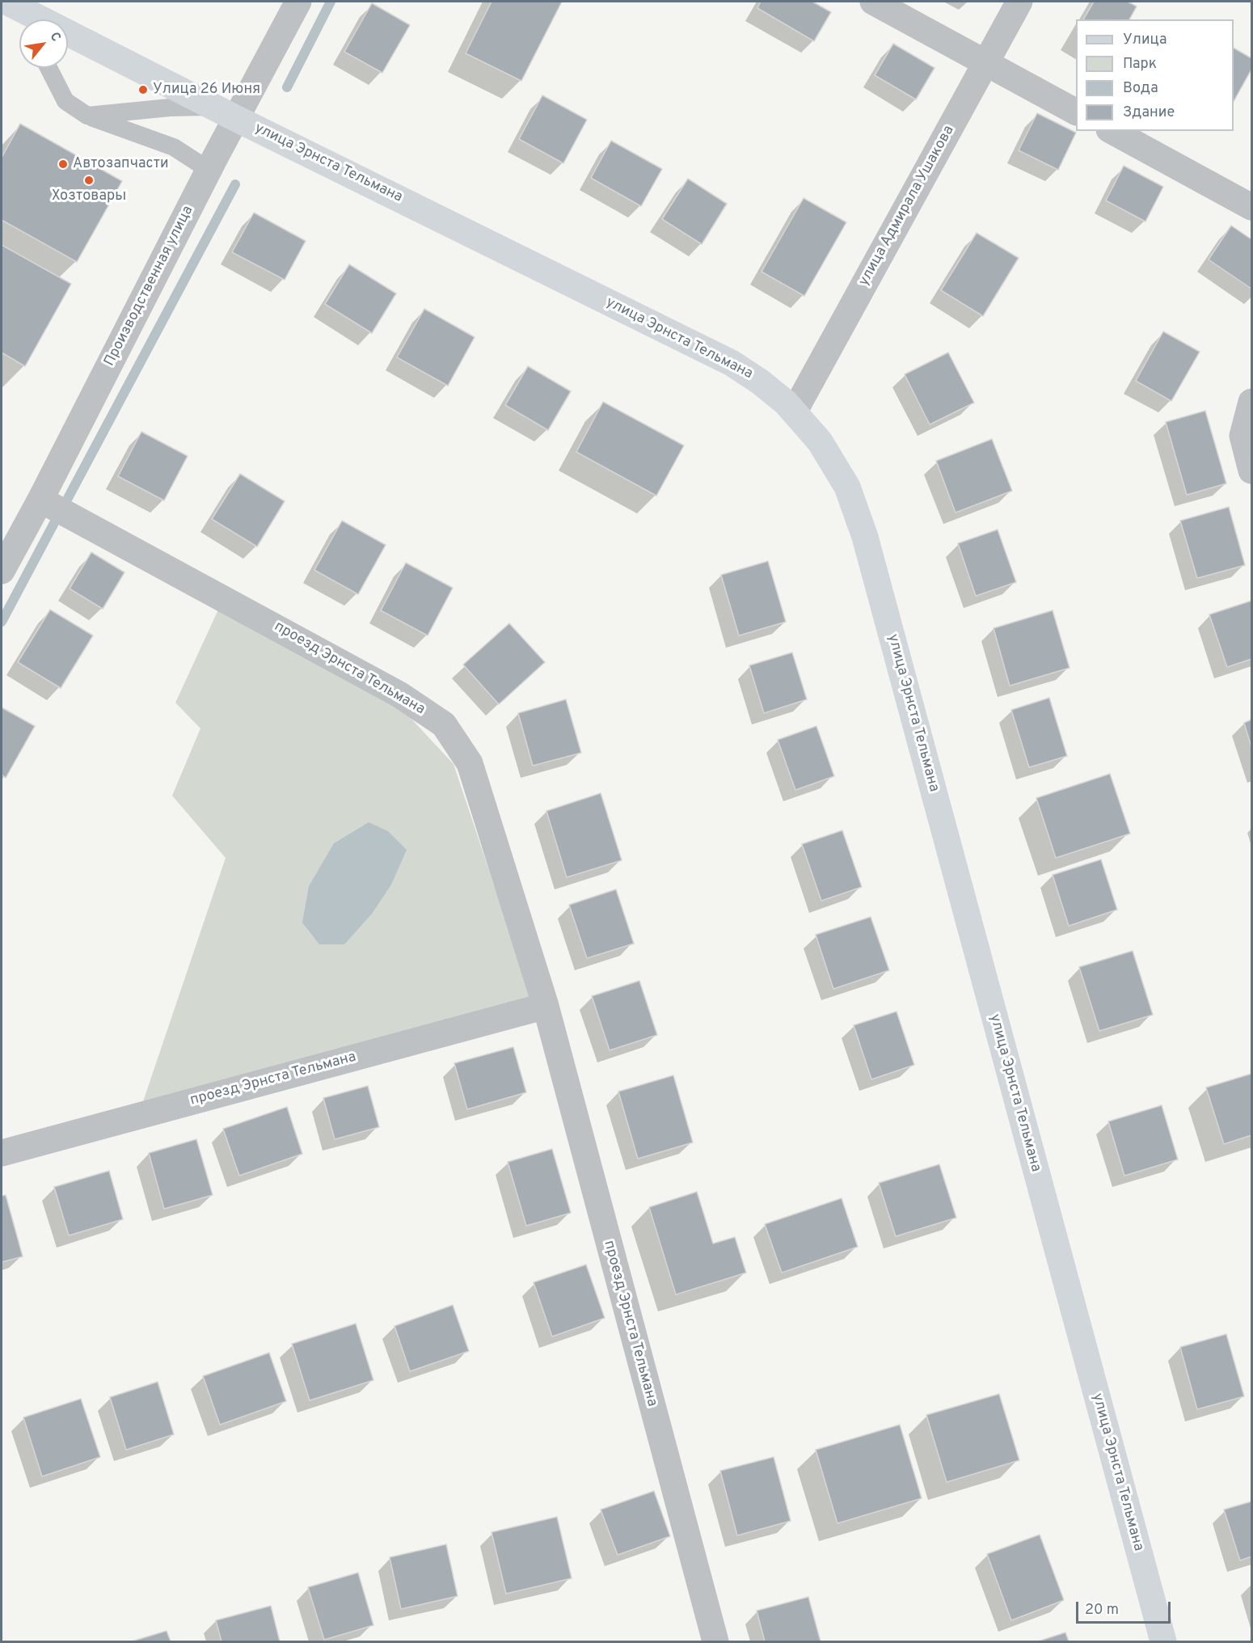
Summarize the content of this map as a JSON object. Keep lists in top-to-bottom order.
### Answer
{
  "streets": {
    "main road": ["улица Эрнста Тельмана"],
    "street": ["улица Адмирала Ушакова", "Производственная улица", "проезд Эрнста Тельмана"]
  },
  "crossings": [
    ["улица Эрнста Тельмана", "улица Адмирала Ушакова"],
    ["улица Эрнста Тельмана", "Производственная улица"],
    ["Производственная улица", "проезд Эрнста Тельмана"]
  ],
  "places": ["Улица 26 Июня", "Автозапчасти", "Хозтовары"],
  "legend": [
    "Улица",
    "Парк",
    "Вода",
    "Здание"
  ],
  "scale_bar": "20 m",
  "north": "top right"
}
